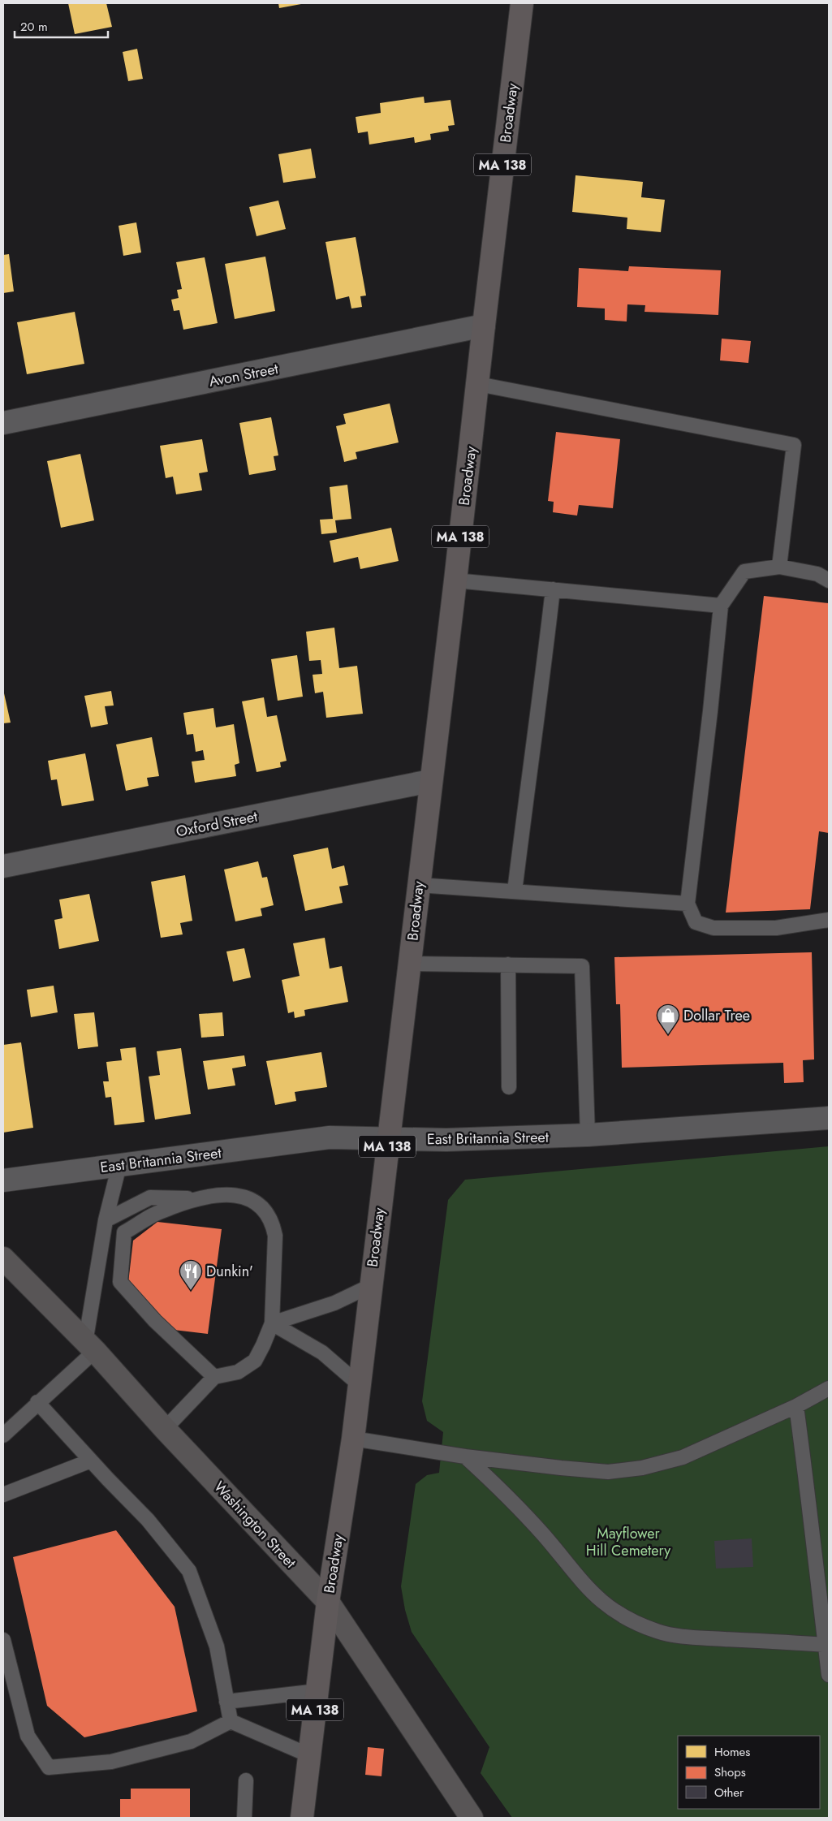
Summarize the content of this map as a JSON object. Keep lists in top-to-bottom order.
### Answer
{
  "streets": {
    "main road": ["Broadway", "MA 138"],
    "street": [
      "Avon Street",
      "Oxford Street",
      "East Britannia Street",
      "Washington Street"
    ]
  },
  "crossings": [
    ["Broadway", "Avon Street"],
    ["Broadway", "Oxford Street"],
    ["Broadway", "East Britannia Street"],
    ["Broadway", "Washington Street"]
  ],
  "parks": ["Mayflower Hill Cemetery"],
  "places": {
    "shop": ["Dollar Tree"],
    "restaurant": ["Dunkin'"]
  },
  "legend": ["Homes", "Shops", "Other"],
  "scale_bar": "20 m"
}
